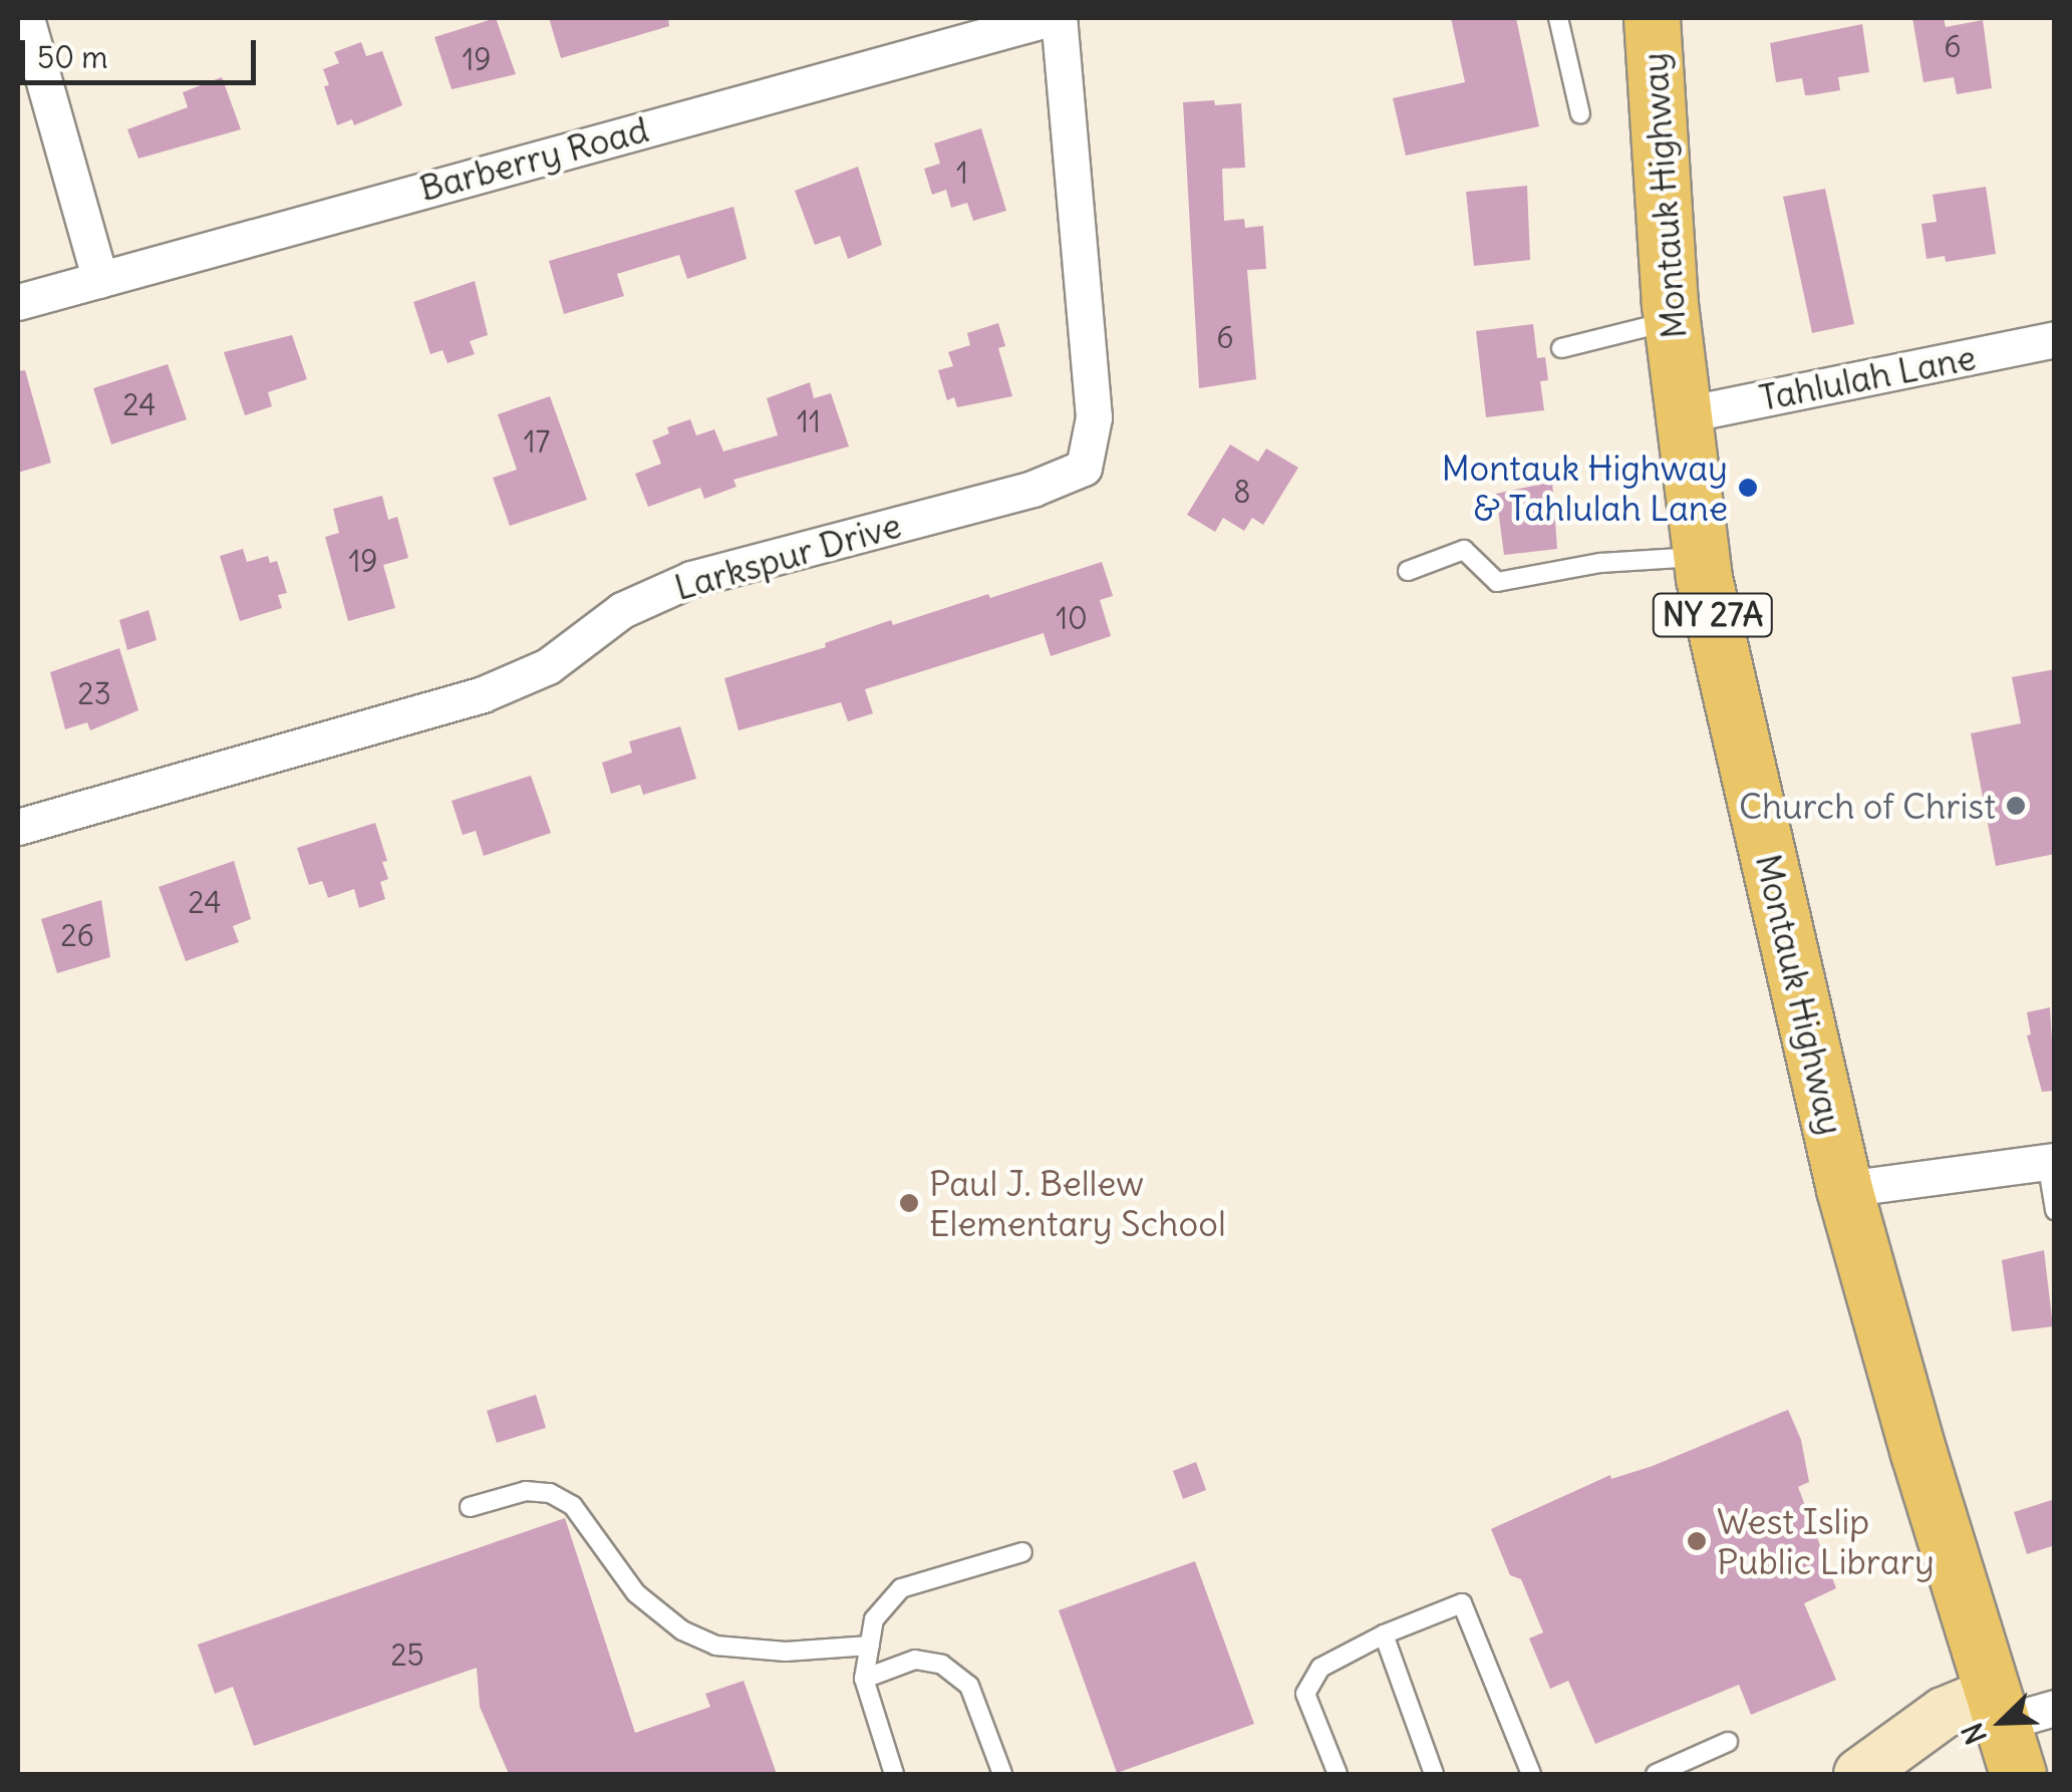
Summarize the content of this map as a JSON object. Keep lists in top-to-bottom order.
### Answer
{
  "streets": {
    "main road": ["Montauk Highway", "NY 27A"],
    "street": ["Barberry Road", "Tahlulah Lane", "Larkspur Drive"]
  },
  "crossings": [
    ["Montauk Highway", "Tahlulah Lane"]
  ],
  "places": [
    "Montauk Highway & Tahlulah Lane",
    "Church of Christ",
    "Paul J. Bellew Elementary School",
    "West Islip Public Library"
  ],
  "house_numbers": [
    "6",
    "19",
    "1",
    "6",
    "24",
    "11",
    "17",
    "8",
    "19",
    "10",
    "23",
    "24",
    "26",
    "25"
  ],
  "scale_bar": "50 m",
  "north": "bottom left"
}
